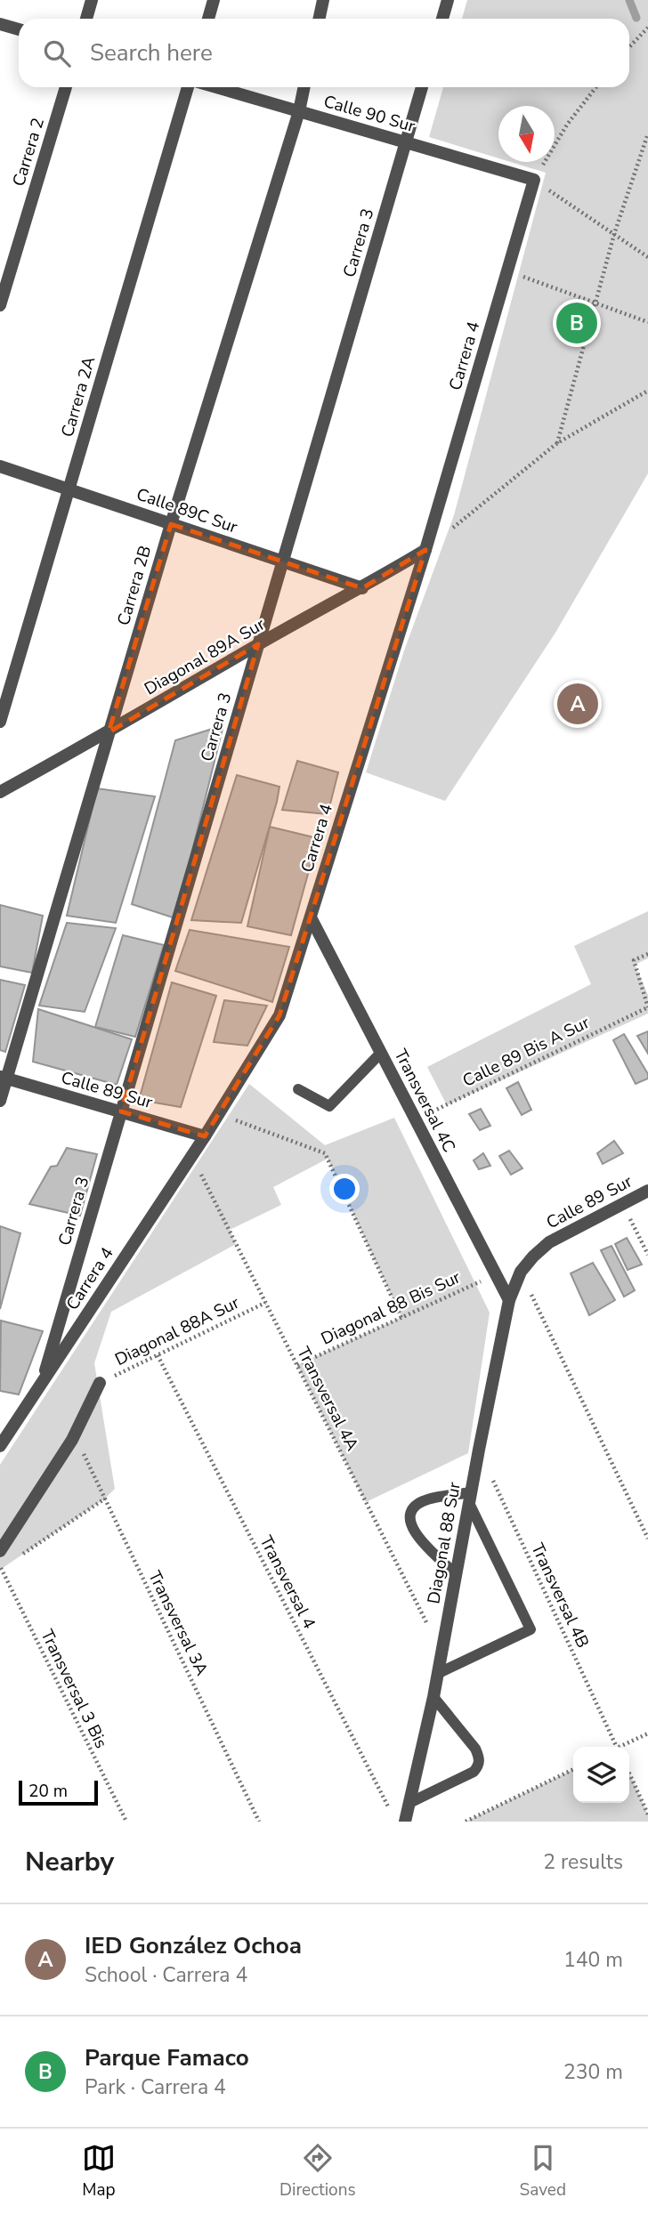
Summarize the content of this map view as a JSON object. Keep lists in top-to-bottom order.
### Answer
{
  "streets": {
    "street": [
      "Calle 90 Sur",
      "Carrera 2",
      "Carrera 3",
      "Carrera 4",
      "Carrera 2A",
      "Calle 89C Sur",
      "Carrera 2B",
      "Diagonal 89A Sur",
      "Calle 89 Sur",
      "Transversal 4C",
      "Diagonal 88 Sur"
    ],
    "path": [
      "Calle 89 Bis A Sur",
      "Diagonal 88 Bis Sur",
      "Diagonal 88A Sur",
      "Transversal 4A",
      "Transversal 4",
      "Transversal 4B",
      "Transversal 3A",
      "Transversal 3 Bis"
    ]
  },
  "crossings": [
    ["Calle 90 Sur", "Carrera 3"],
    ["Calle 90 Sur", "Carrera 4"],
    ["Calle 90 Sur", "Carrera 2B"],
    ["Carrera 3", "Carrera 4"],
    ["Carrera 3", "Calle 89C Sur"],
    ["Carrera 3", "Diagonal 89A Sur"],
    ["Carrera 3", "Calle 89 Sur"],
    ["Carrera 4", "Diagonal 89A Sur"],
    ["Carrera 4", "Calle 89 Sur"],
    ["Carrera 4", "Transversal 4C"],
    ["Carrera 4", "Transversal 4A"],
    ["Carrera 2A", "Calle 89C Sur"],
    ["Calle 89C Sur", "Carrera 2B"],
    ["Calle 89C Sur", "Diagonal 89A Sur"],
    ["Carrera 2B", "Diagonal 89A Sur"],
    ["Carrera 2B", "Calle 89 Sur"],
    ["Calle 89 Bis A Sur", "Transversal 4C"],
    ["Calle 89 Sur", "Diagonal 88 Sur"],
    ["Transversal 4C", "Diagonal 88 Bis Sur"],
    ["Transversal 4C", "Diagonal 88 Sur"],
    ["Diagonal 88 Bis Sur", "Transversal 4A"],
    ["Diagonal 88A Sur", "Transversal 4A"],
    ["Diagonal 88A Sur", "Transversal 4"],
    ["Transversal 4A", "Diagonal 88 Sur"],
    ["Diagonal 88 Sur", "Transversal 4B"]
  ],
  "scale_bar": "20 m",
  "north": "bottom",
  "page": {
    "search": "Search here",
    "pins": ["B", "A"],
    "scale": "20 m",
    "heading": ["Nearby", "2 results"],
    "list": [
      {
        "mark": "A",
        "name": "IED González Ochoa",
        "note": "School · Carrera 4",
        "value": "140 m"
      },
      {
        "mark": "B",
        "name": "Parque Famaco",
        "note": "Park · Carrera 4",
        "value": "230 m"
      }
    ],
    "nav": ["Map", "Directions", "Saved"]
  }
}
